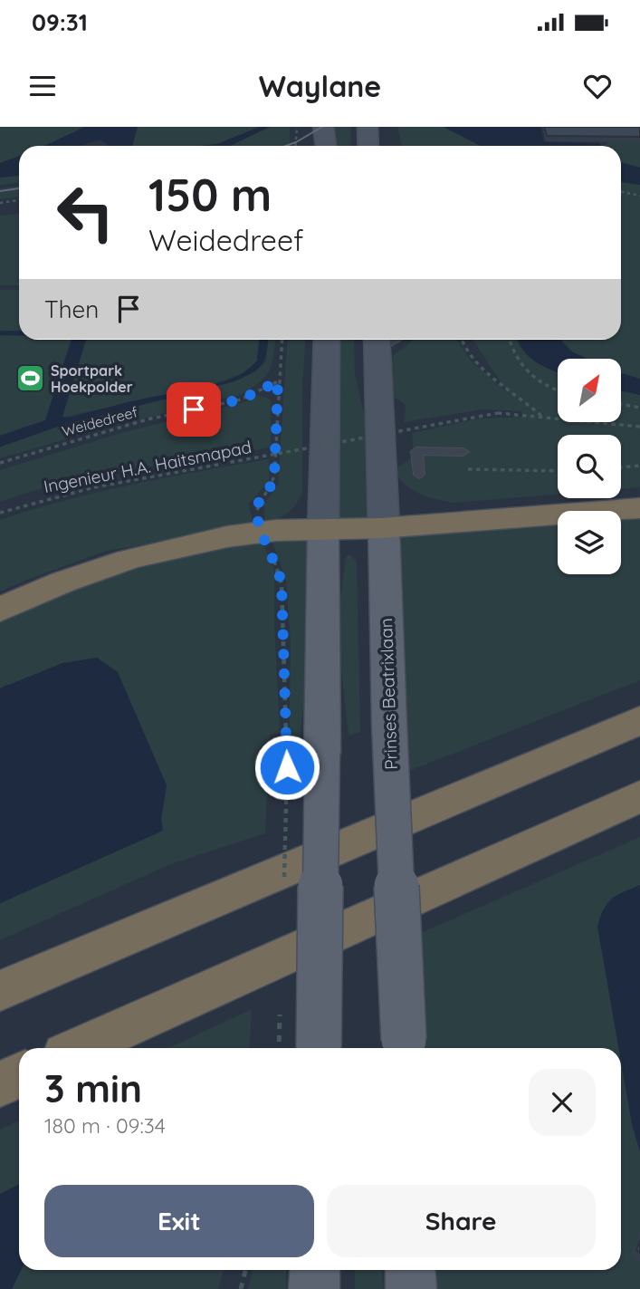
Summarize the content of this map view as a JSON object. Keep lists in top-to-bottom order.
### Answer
{
  "streets": {
    "main road": ["Prinses Beatrixlaan"],
    "path": ["Weidedreef", "Ingenieur H.A. Haitsmapad"]
  },
  "places": {
    "sports": ["Sportpark Hoekpolder"]
  },
  "north": "top right",
  "page": {
    "status": "09:31",
    "header": "Waylane",
    "turn": ["150 m", "Weidedreef"],
    "then": "Then",
    "heading": ["3 min", "180 m · 09:34"],
    "buttons": ["Exit", "Share"]
  }
}
